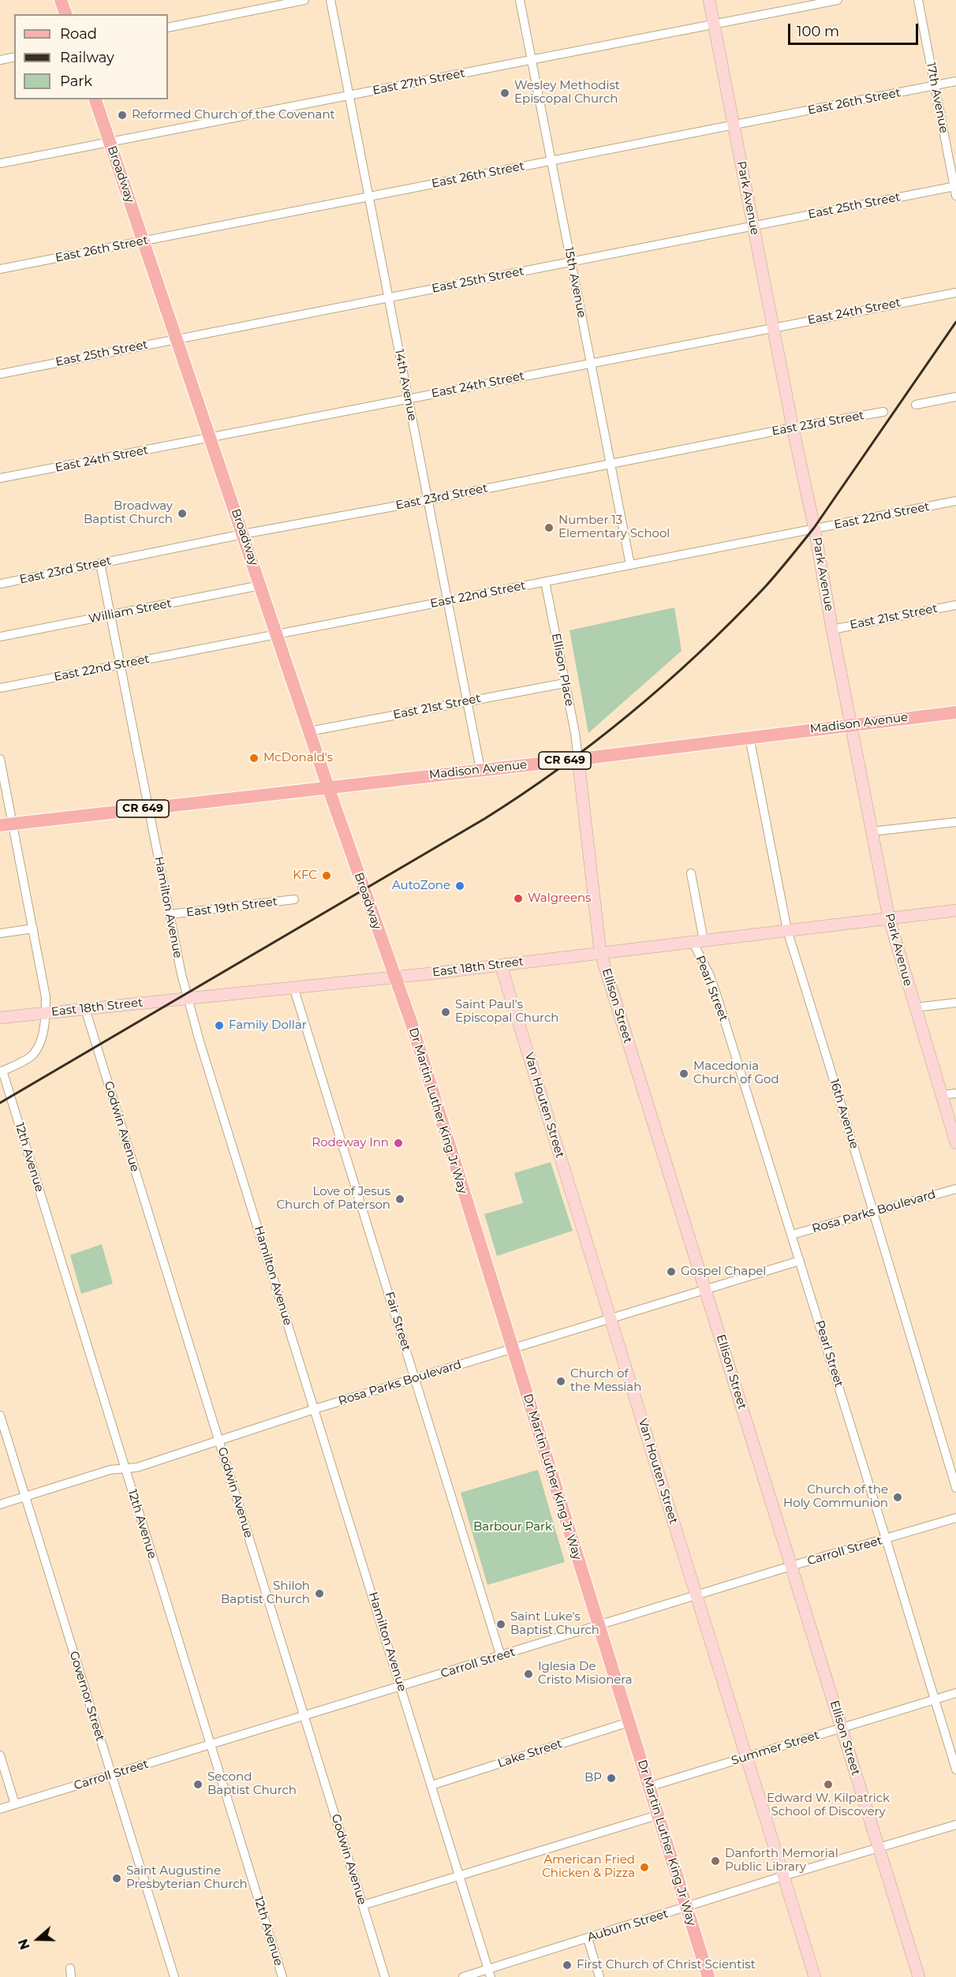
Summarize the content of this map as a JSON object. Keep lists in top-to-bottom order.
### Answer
{
  "streets": {
    "main road": [
      "Broadway",
      "Madison Avenue",
      "CR 649",
      "Dr Martin Luther King Jr Way"
    ],
    "street": [
      "East 27th Street",
      "17th Avenue",
      "East 26th Street",
      "Park Avenue",
      "East 25th Street",
      "15th Avenue",
      "East 24th Street",
      "14th Avenue",
      "East 23rd Street",
      "East 22nd Street",
      "William Street",
      "East 21st Street",
      "Ellison Place",
      "Hamilton Avenue",
      "East 19th Street",
      "East 18th Street",
      "Pearl Street",
      "Ellison Street",
      "Van Houten Street",
      "16th Avenue",
      "Godwin Avenue",
      "12th Avenue",
      "Rosa Parks Boulevard",
      "Fair Street",
      "Carroll Street",
      "Governor Street",
      "Summer Street",
      "Lake Street",
      "Auburn Street"
    ]
  },
  "crossings": [
    ["East 27th Street", "Broadway"],
    ["East 27th Street", "Park Avenue"],
    ["East 27th Street", "15th Avenue"],
    ["East 27th Street", "14th Avenue"],
    ["17th Avenue", "East 26th Street"],
    ["17th Avenue", "East 25th Street"],
    ["East 26th Street", "Broadway"],
    ["East 26th Street", "Park Avenue"],
    ["East 26th Street", "15th Avenue"],
    ["East 26th Street", "14th Avenue"],
    ["Broadway", "East 25th Street"],
    ["Broadway", "East 24th Street"],
    ["Broadway", "East 23rd Street"],
    ["Broadway", "East 22nd Street"],
    ["Broadway", "William Street"],
    ["Broadway", "East 21st Street"],
    ["Broadway", "Madison Avenue"],
    ["Broadway", "East 18th Street"],
    ["Broadway", "Dr Martin Luther King Jr Way"],
    ["Park Avenue", "East 25th Street"],
    ["Park Avenue", "East 24th Street"],
    ["Park Avenue", "East 23rd Street"],
    ["Park Avenue", "East 22nd Street"],
    ["Park Avenue", "East 21st Street"],
    ["Park Avenue", "Madison Avenue"],
    ["Park Avenue", "East 18th Street"],
    ["East 25th Street", "15th Avenue"],
    ["East 25th Street", "14th Avenue"],
    ["15th Avenue", "East 24th Street"],
    ["15th Avenue", "East 23rd Street"],
    ["15th Avenue", "East 22nd Street"],
    ["East 24th Street", "14th Avenue"],
    ["14th Avenue", "East 23rd Street"],
    ["14th Avenue", "East 22nd Street"],
    ["14th Avenue", "East 21st Street"],
    ["14th Avenue", "Madison Avenue"],
    ["East 23rd Street", "Hamilton Avenue"],
    ["East 22nd Street", "Ellison Place"],
    ["East 22nd Street", "Hamilton Avenue"],
    ["William Street", "Hamilton Avenue"],
    ["East 21st Street", "Ellison Place"],
    ["Ellison Place", "Madison Avenue"],
    ["Ellison Place", "Ellison Street"],
    ["Madison Avenue", "Hamilton Avenue"],
    ["Madison Avenue", "Ellison Street"],
    ["Madison Avenue", "16th Avenue"],
    ["Hamilton Avenue", "East 19th Street"],
    ["Hamilton Avenue", "East 18th Street"],
    ["Hamilton Avenue", "Rosa Parks Boulevard"],
    ["Hamilton Avenue", "Carroll Street"],
    ["Hamilton Avenue", "Lake Street"],
    ["Hamilton Avenue", "Auburn Street"],
    ["East 18th Street", "Pearl Street"],
    ["East 18th Street", "Ellison Street"],
    ["East 18th Street", "Van Houten Street"],
    ["East 18th Street", "Dr Martin Luther King Jr Way"],
    ["East 18th Street", "16th Avenue"],
    ["East 18th Street", "Godwin Avenue"],
    ["East 18th Street", "Fair Street"],
    ["Pearl Street", "Rosa Parks Boulevard"],
    ["Pearl Street", "Carroll Street"],
    ["Pearl Street", "Summer Street"],
    ["Ellison Street", "Rosa Parks Boulevard"],
    ["Ellison Street", "Carroll Street"],
    ["Ellison Street", "Summer Street"],
    ["Ellison Street", "Auburn Street"],
    ["Van Houten Street", "Rosa Parks Boulevard"],
    ["Van Houten Street", "Carroll Street"],
    ["Van Houten Street", "Summer Street"],
    ["Van Houten Street", "Auburn Street"],
    ["Dr Martin Luther King Jr Way", "Rosa Parks Boulevard"],
    ["Dr Martin Luther King Jr Way", "Carroll Street"],
    ["Dr Martin Luther King Jr Way", "Summer Street"],
    ["Dr Martin Luther King Jr Way", "Lake Street"],
    ["Dr Martin Luther King Jr Way", "Auburn Street"],
    ["16th Avenue", "Rosa Parks Boulevard"],
    ["Godwin Avenue", "Rosa Parks Boulevard"],
    ["Godwin Avenue", "Carroll Street"],
    ["12th Avenue", "Rosa Parks Boulevard"],
    ["12th Avenue", "Carroll Street"],
    ["Rosa Parks Boulevard", "Fair Street"],
    ["Rosa Parks Boulevard", "Governor Street"],
    ["Fair Street", "Carroll Street"],
    ["Carroll Street", "Governor Street"]
  ],
  "parks": ["Barbour Park"],
  "places": [
    "Wesley Methodist Episcopal Church",
    "Reformed Church of the Covenant",
    "Broadway Baptist Church",
    "Number 13 Elementary School",
    "McDonald's",
    "KFC",
    "AutoZone",
    "Walgreens",
    "Saint Paul's Episcopal Church",
    "Family Dollar",
    "Macedonia Church of God",
    "Rodeway Inn",
    "Love of Jesus Church of Paterson",
    "Gospel Chapel",
    "Church of the Messiah",
    "Church of the Holy Communion",
    "Shiloh Baptist Church",
    "Saint Luke's Baptist Church",
    "Iglesia De Cristo Misionera",
    "BP",
    "Second Baptist Church",
    "Edward W. Kilpatrick School of Discovery",
    "Danforth Memorial Public Library",
    "American Fried Chicken & Pizza",
    "Saint Augustine Presbyterian Church",
    "First Church of Christ Scientist"
  ],
  "legend": ["Road", "Railway", "Park"],
  "scale_bar": "100 m",
  "north": "left"
}
